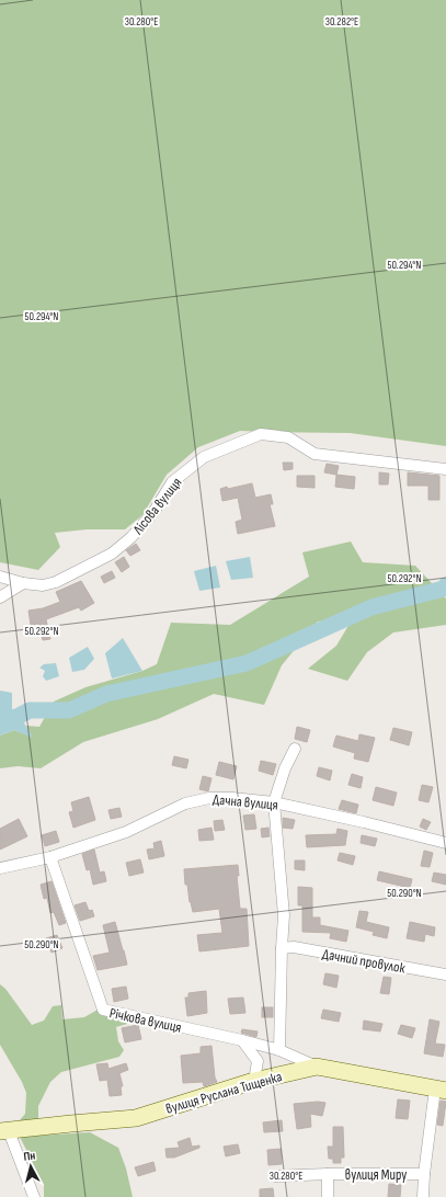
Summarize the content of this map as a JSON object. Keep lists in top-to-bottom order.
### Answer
{
  "streets": {
    "street": [
      "Лісова вулиця",
      "Дачна вулиця",
      "Дачний провулок",
      "Річкова вулиця",
      "вулиця Руслана Тищенка",
      "вулиця Миру"
    ]
  },
  "crossings": [
    ["Дачна вулиця", "Річкова вулиця"],
    ["Річкова вулиця", "вулиця Руслана Тищенка"],
    ["вулиця Руслана Тищенка", "вулиця Миру"]
  ],
  "north": "top",
  "coordinates": [
    "30.280°E",
    "30.282°E",
    "50.294°N",
    "50.292°N",
    "50.290°N"
  ]
}
